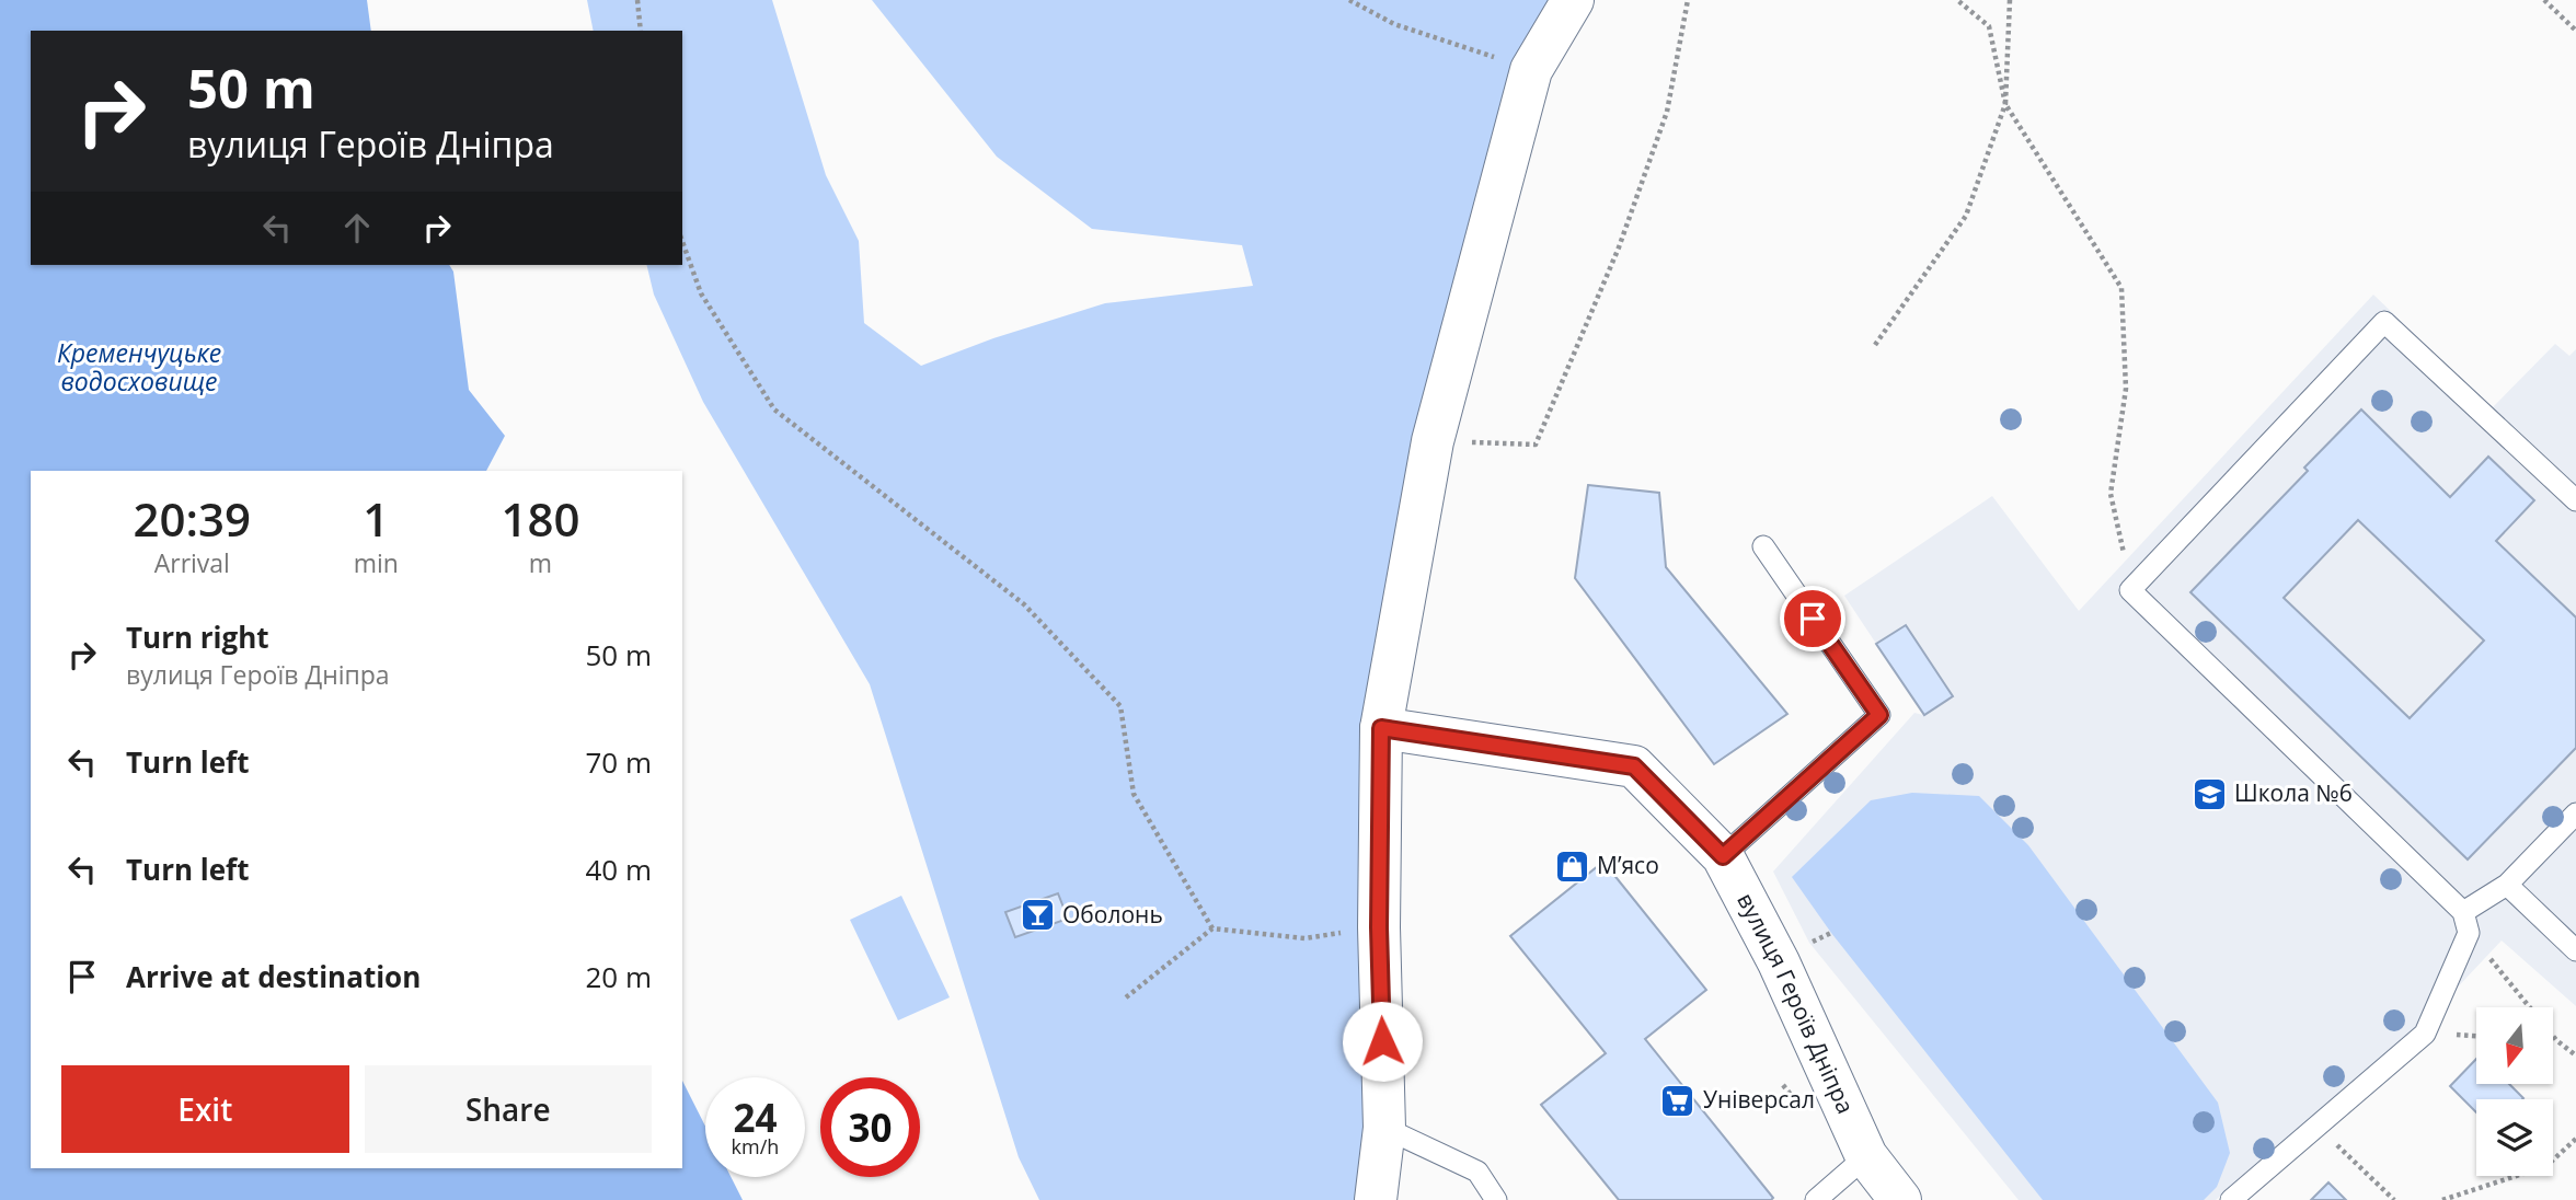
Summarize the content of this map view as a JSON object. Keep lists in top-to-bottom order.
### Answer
{
  "streets": {
    "street": ["вулиця Героїв Дніпра"]
  },
  "water": ["Кременчуцьке водосховище"],
  "places": {
    "school or university": ["Школа №6"],
    "shop": ["М’ясо"],
    "bar": ["Оболонь"],
    "supermarket": ["Універсал"]
  },
  "north": "bottom",
  "page": {
    "turn": ["50 m", "вулиця Героїв Дніпра"],
    "eta": [
      "20:39",
      "Arrival",
      "1",
      "min",
      "180",
      "m"
    ],
    "list": [
      {
        "name": "Turn right",
        "note": "вулиця Героїв Дніпра",
        "value": "50 m"
      },
      {
        "name": "Turn left",
        "value": "70 m"
      },
      {
        "name": "Turn left",
        "value": "40 m"
      },
      {
        "name": "Arrive at destination",
        "value": "20 m"
      }
    ],
    "buttons": ["Exit", "Share"],
    "speed": "24 km/h",
    "limit": "30"
  }
}
